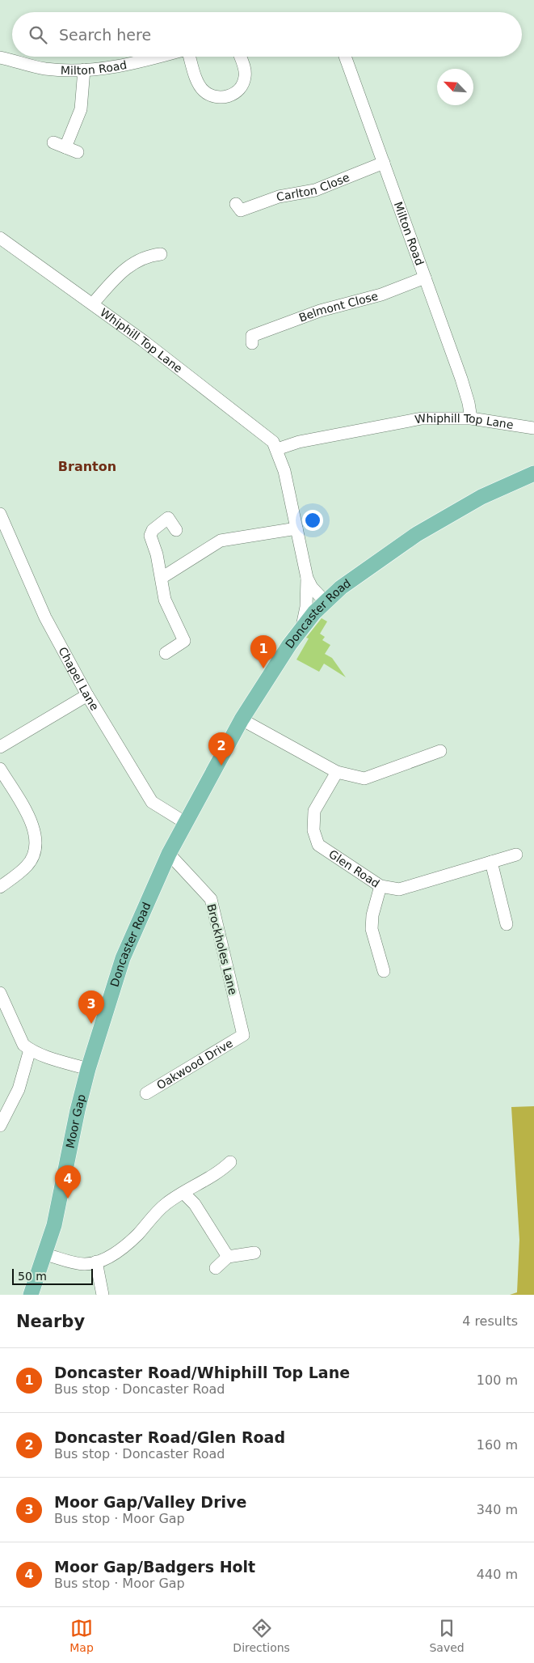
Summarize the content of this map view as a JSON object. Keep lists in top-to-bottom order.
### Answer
{
  "streets": {
    "main road": ["Doncaster Road", "Moor Gap"],
    "street": [
      "Milton Road",
      "Carlton Close",
      "Belmont Close",
      "Whiphill Top Lane",
      "Chapel Lane",
      "Glen Road",
      "Brockholes Lane",
      "Oakwood Drive"
    ]
  },
  "crossings": [
    ["Milton Road", "Carlton Close"],
    ["Milton Road", "Belmont Close"],
    ["Milton Road", "Whiphill Top Lane"],
    ["Whiphill Top Lane", "Doncaster Road"],
    ["Doncaster Road", "Chapel Lane"],
    ["Doncaster Road", "Brockholes Lane"],
    ["Doncaster Road", "Moor Gap"],
    ["Brockholes Lane", "Oakwood Drive"]
  ],
  "districts": ["Branton"],
  "scale_bar": "50 m",
  "north": "top left",
  "page": {
    "search": "Search here",
    "pins": [
      "1",
      "2",
      "3",
      "4"
    ],
    "scale": "50 m",
    "heading": ["Nearby", "4 results"],
    "list": [
      {
        "mark": "1",
        "name": "Doncaster Road/Whiphill Top Lane",
        "note": "Bus stop · Doncaster Road",
        "value": "100 m"
      },
      {
        "mark": "2",
        "name": "Doncaster Road/Glen Road",
        "note": "Bus stop · Doncaster Road",
        "value": "160 m"
      },
      {
        "mark": "3",
        "name": "Moor Gap/Valley Drive",
        "note": "Bus stop · Moor Gap",
        "value": "340 m"
      },
      {
        "mark": "4",
        "name": "Moor Gap/Badgers Holt",
        "note": "Bus stop · Moor Gap",
        "value": "440 m"
      }
    ],
    "nav": ["Map", "Directions", "Saved"]
  }
}
